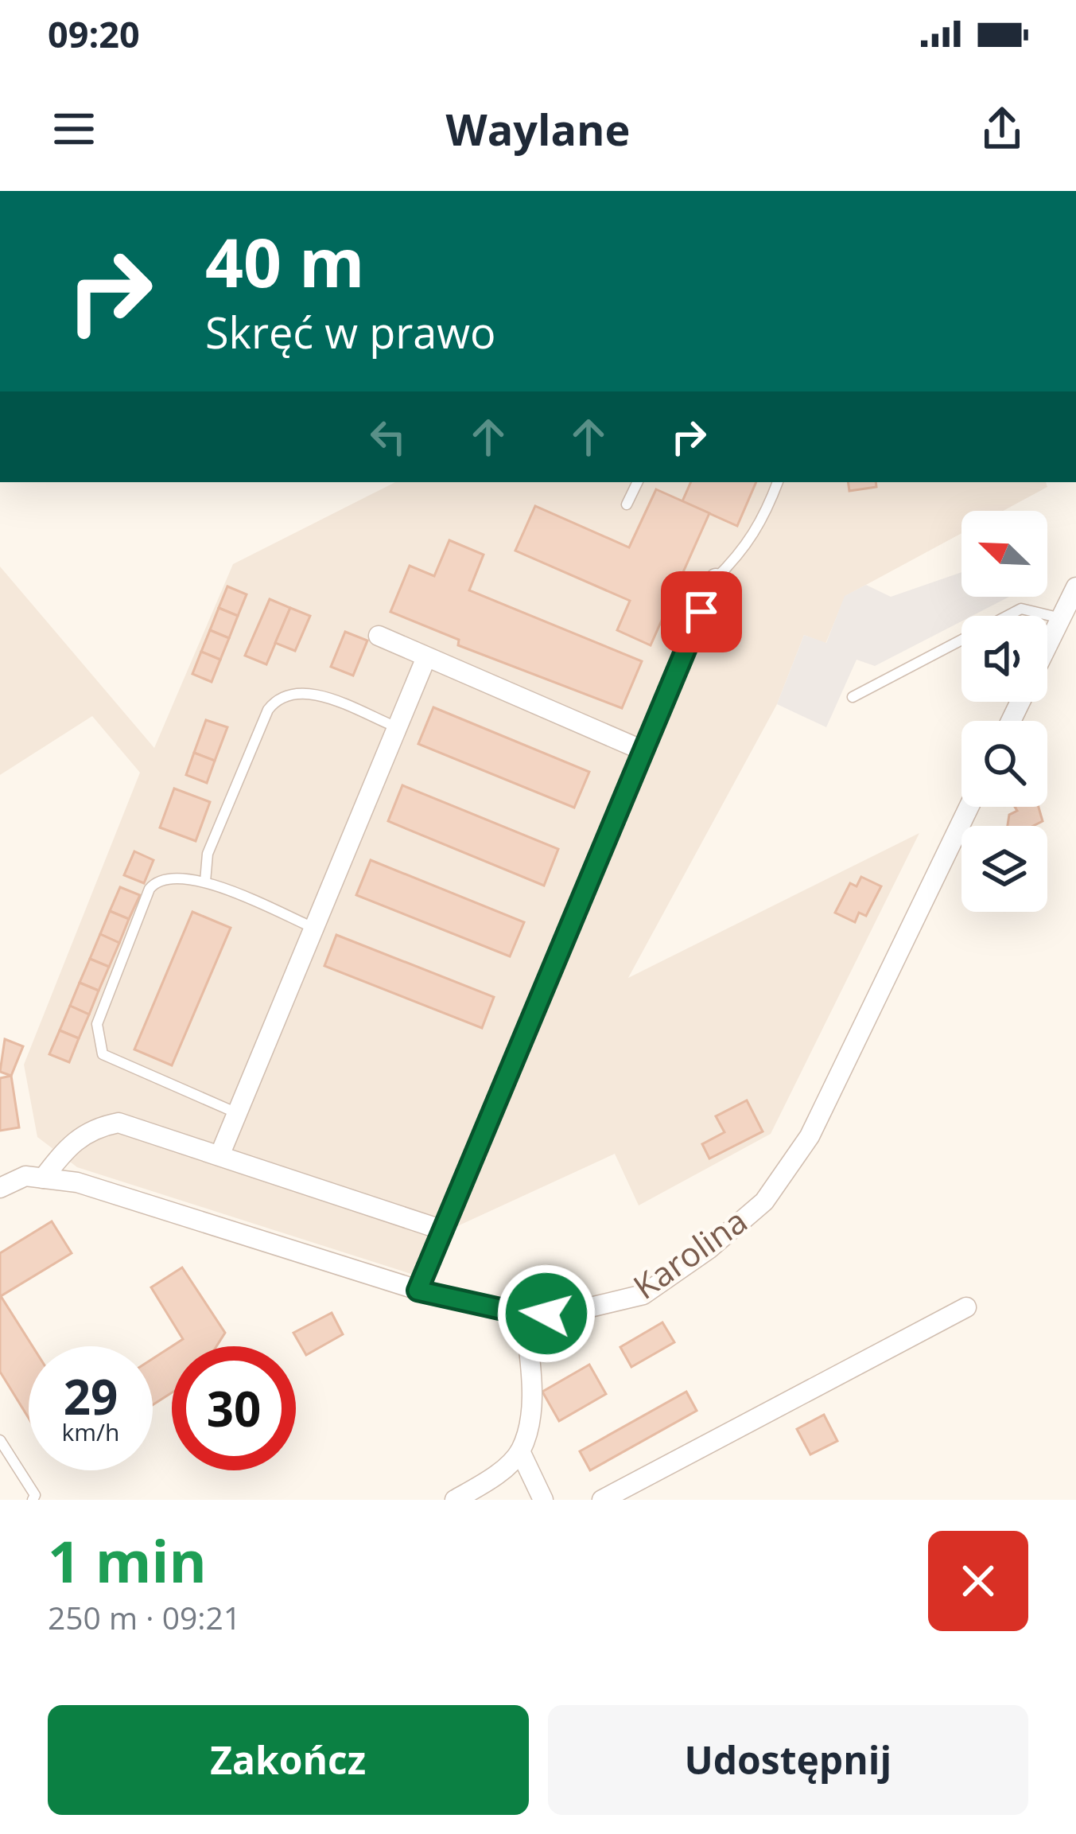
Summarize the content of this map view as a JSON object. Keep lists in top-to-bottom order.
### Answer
{
  "streets": {
    "street": ["Karolina"]
  },
  "north": "top left",
  "page": {
    "status": "09:20",
    "header": "Waylane",
    "turn": ["40 m", "Skręć w prawo"],
    "speed": "29 km/h",
    "limit": "30",
    "heading": ["1 min", "250 m · 09:21"],
    "buttons": ["Zakończ", "Udostępnij"]
  }
}
